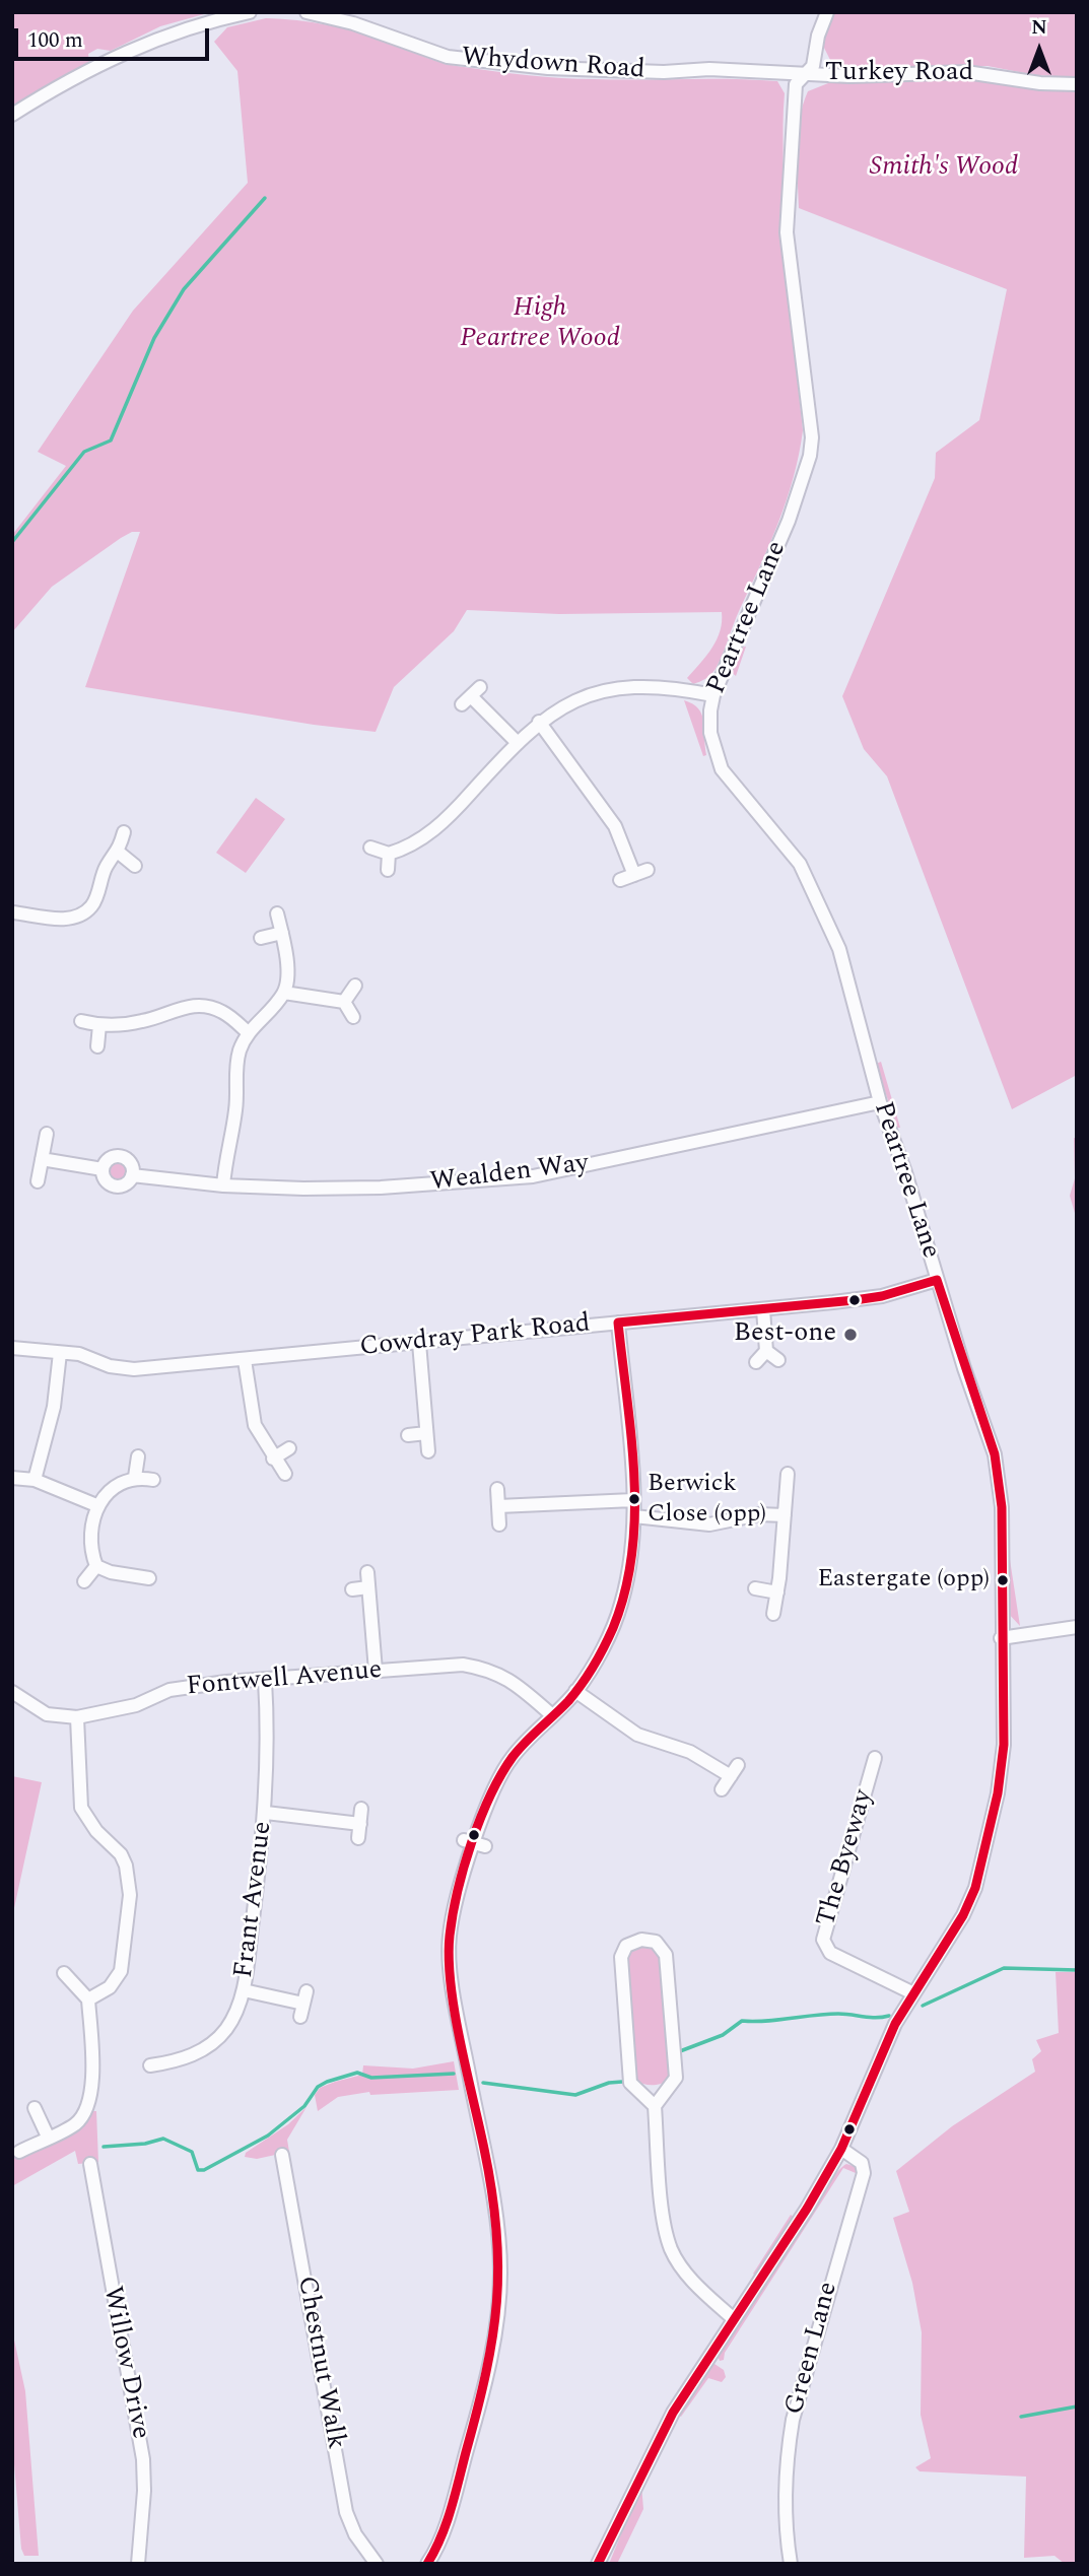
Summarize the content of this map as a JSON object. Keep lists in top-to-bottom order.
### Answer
{
  "streets": {
    "street": [
      "Whydown Road",
      "Turkey Road",
      "Peartree Lane",
      "Wealden Way",
      "Cowdray Park Road",
      "Fontwell Avenue",
      "The Byeway",
      "Frant Avenue",
      "Green Lane",
      "Willow Drive",
      "Chestnut Walk"
    ]
  },
  "crossings": [
    ["Whydown Road", "Turkey Road"],
    ["Whydown Road", "Peartree Lane"],
    ["Turkey Road", "Peartree Lane"],
    ["Peartree Lane", "Wealden Way"],
    ["Peartree Lane", "Cowdray Park Road"],
    ["Peartree Lane", "The Byeway"],
    ["Peartree Lane", "Green Lane"],
    ["Fontwell Avenue", "Frant Avenue"]
  ],
  "parks": ["Smith's Wood", "High Peartree Wood"],
  "places": ["Best-one", "Berwick Close (opp)", "Eastergate (opp)"],
  "scale_bar": "100 m",
  "north": "top"
}
